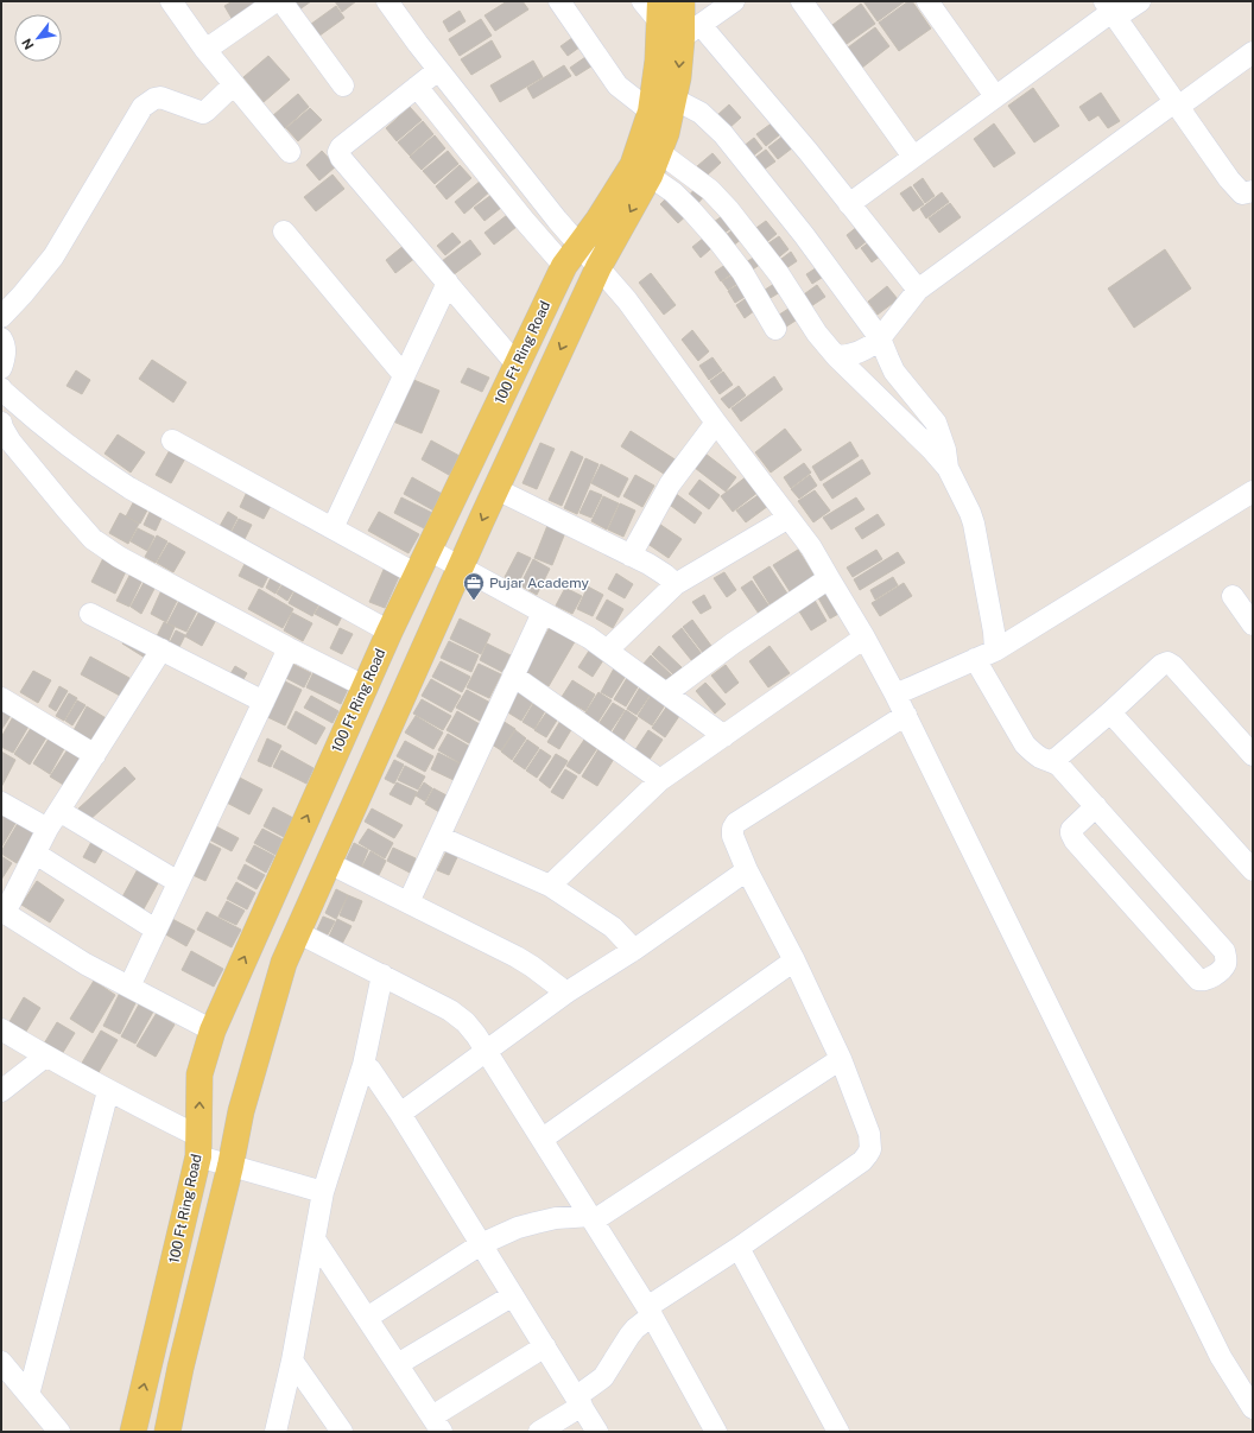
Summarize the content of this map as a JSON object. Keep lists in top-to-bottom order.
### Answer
{
  "streets": {
    "main road": ["100 Ft Ring Road"]
  },
  "places": {
    "office": ["Pujar Academy"]
  },
  "north": "bottom left"
}
